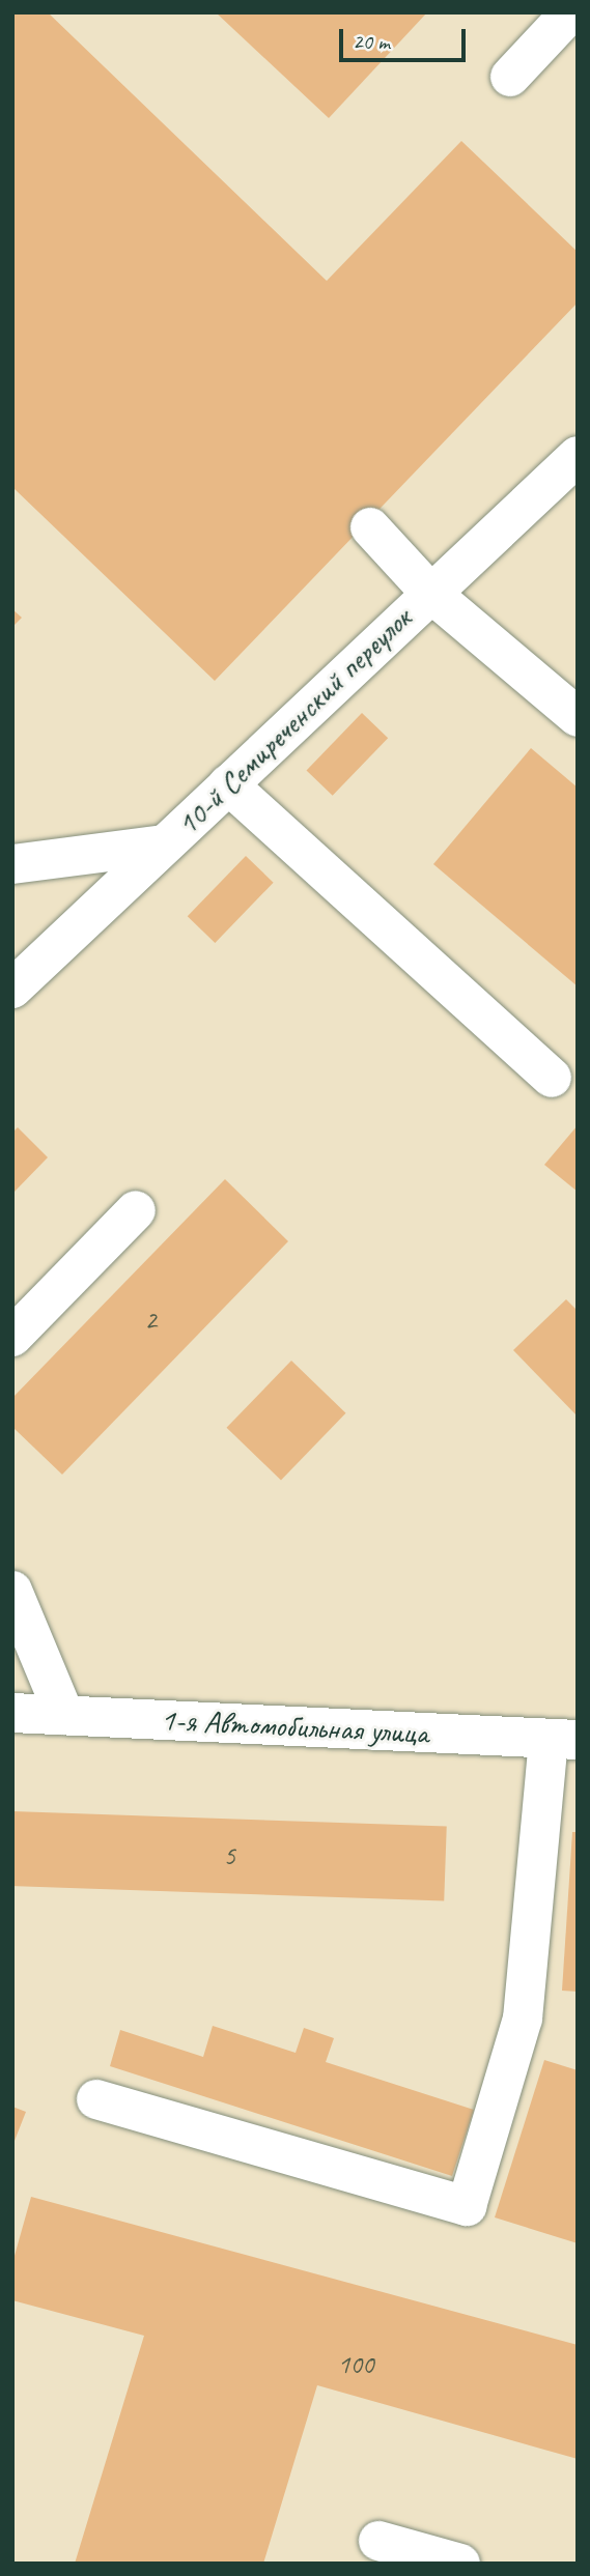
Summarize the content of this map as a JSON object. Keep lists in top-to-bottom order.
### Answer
{
  "streets": {
    "street": ["10-й Семиреченский переулок", "1-я Автомобильная улица"]
  },
  "house_numbers": ["2", "5", "100"],
  "scale_bar": "20 m"
}
